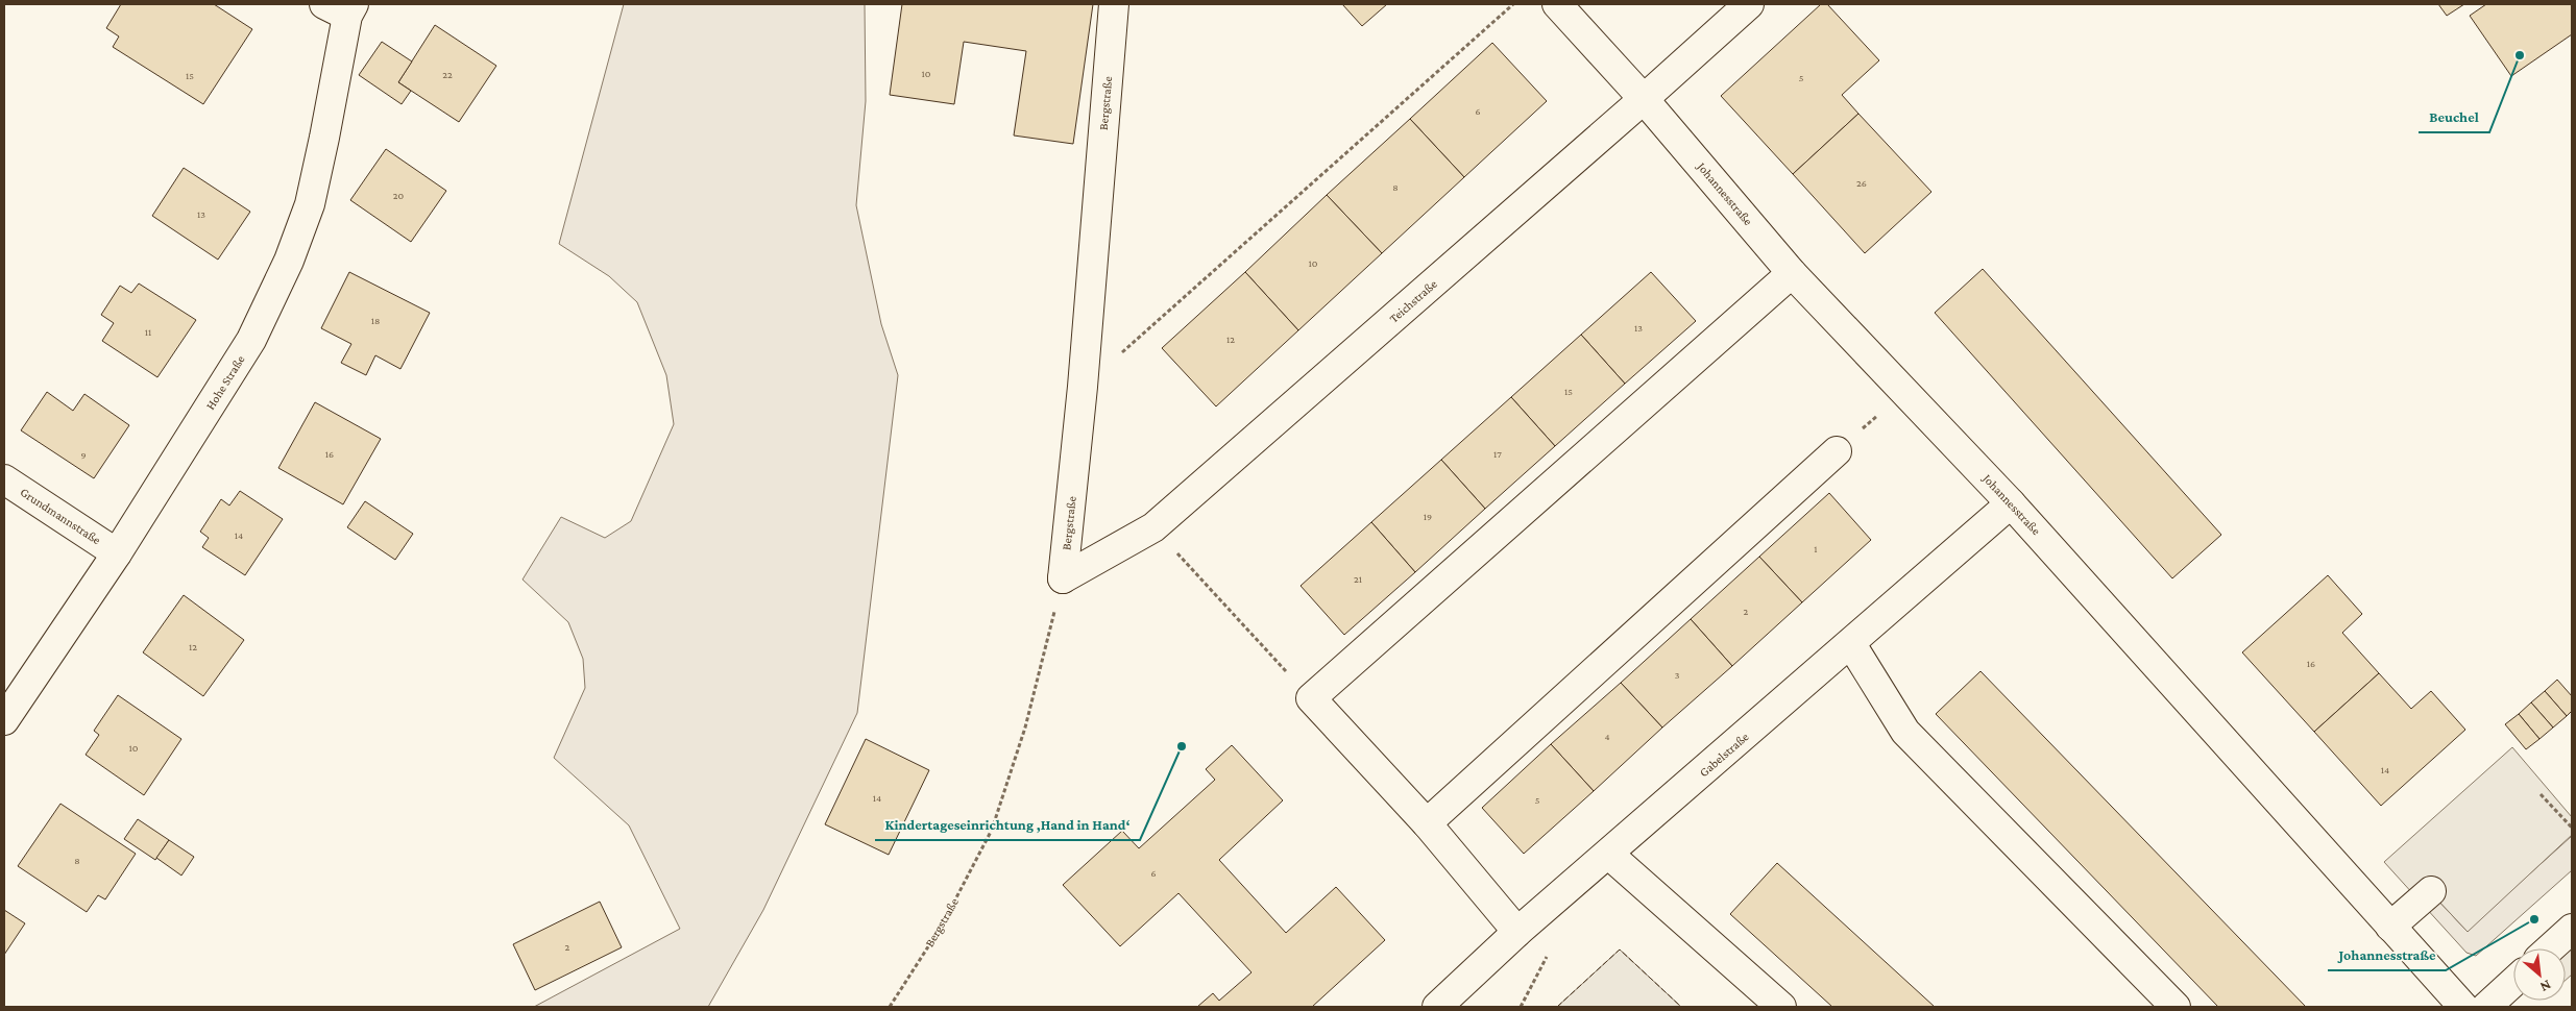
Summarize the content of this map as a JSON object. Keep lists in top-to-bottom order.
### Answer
{
  "streets": {
    "street": [
      "Bergstraße",
      "Johannesstraße",
      "Teichstraße",
      "Hohe Straße",
      "Grundmannstraße",
      "Gabelstraße"
    ]
  },
  "crossings": [
    ["Bergstraße", "Teichstraße"],
    ["Johannesstraße", "Teichstraße"],
    ["Johannesstraße", "Gabelstraße"],
    ["Hohe Straße", "Grundmannstraße"]
  ],
  "places": ["Beuchel", "Kindertageseinrichtung ‚Hand in Hand‘", "Johannesstraße"],
  "house_numbers": [
    "10",
    "22",
    "15",
    "5",
    "6",
    "26",
    "8",
    "20",
    "13",
    "10",
    "18",
    "13",
    "11",
    "12",
    "15",
    "16",
    "17",
    "9",
    "19",
    "14",
    "1",
    "21",
    "2",
    "12",
    "16",
    "3",
    "4",
    "10",
    "14",
    "14",
    "5",
    "8",
    "6",
    "2"
  ],
  "north": "bottom right"
}
